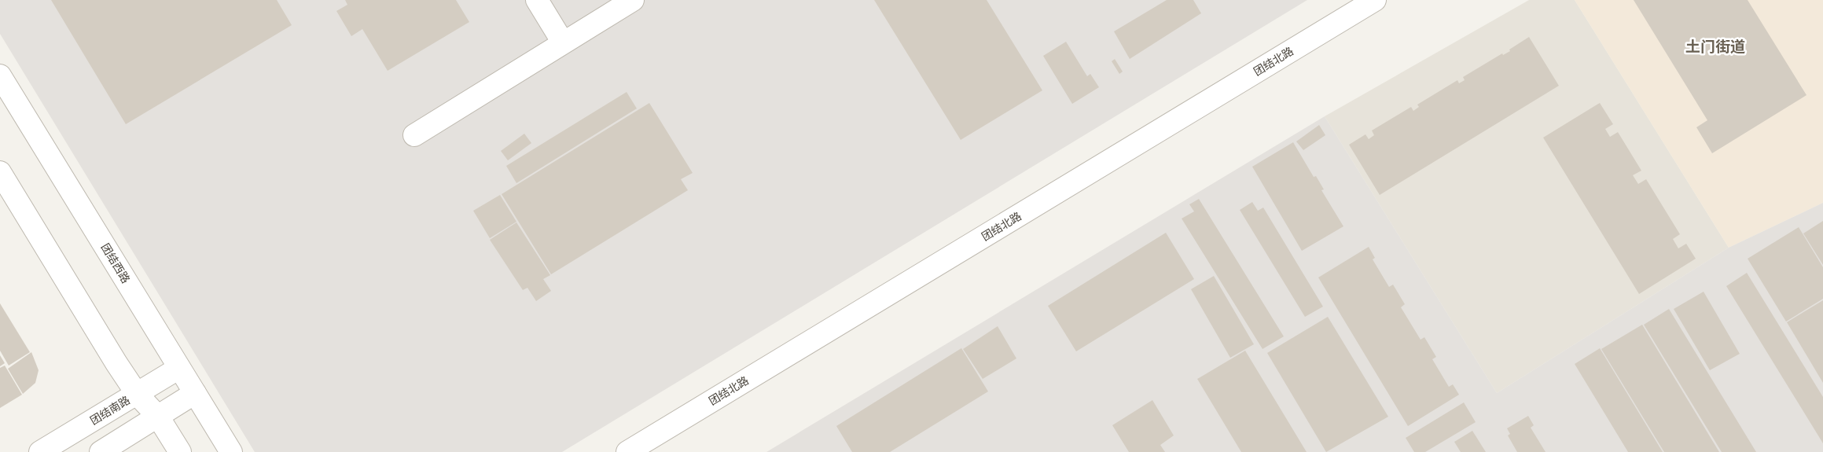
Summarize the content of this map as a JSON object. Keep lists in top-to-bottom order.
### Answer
{
  "streets": {
    "street": ["团结北路", "团结西路", "团结南路"]
  },
  "crossings": [
    ["团结西路", "团结南路"]
  ],
  "districts": ["土门街道"]
}
